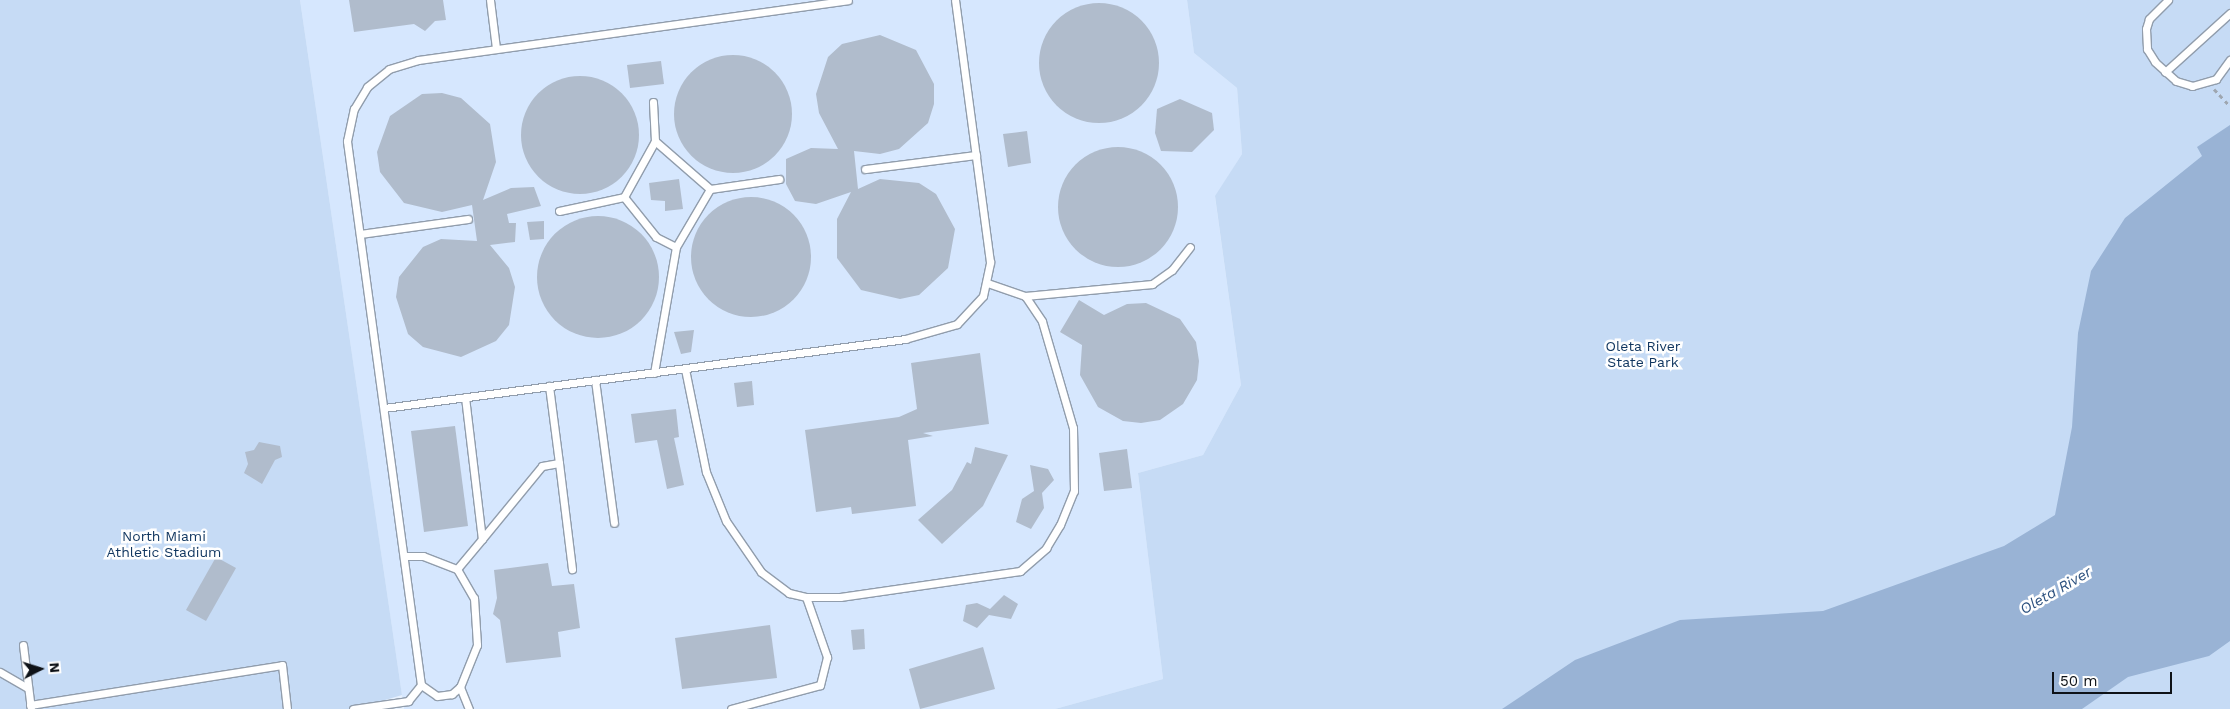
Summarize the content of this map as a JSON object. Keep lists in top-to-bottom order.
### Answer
{
  "water": ["Oleta River"],
  "parks": ["Oleta River State Park", "North Miami Athletic Stadium"],
  "scale_bar": "50 m",
  "north": "right"
}
